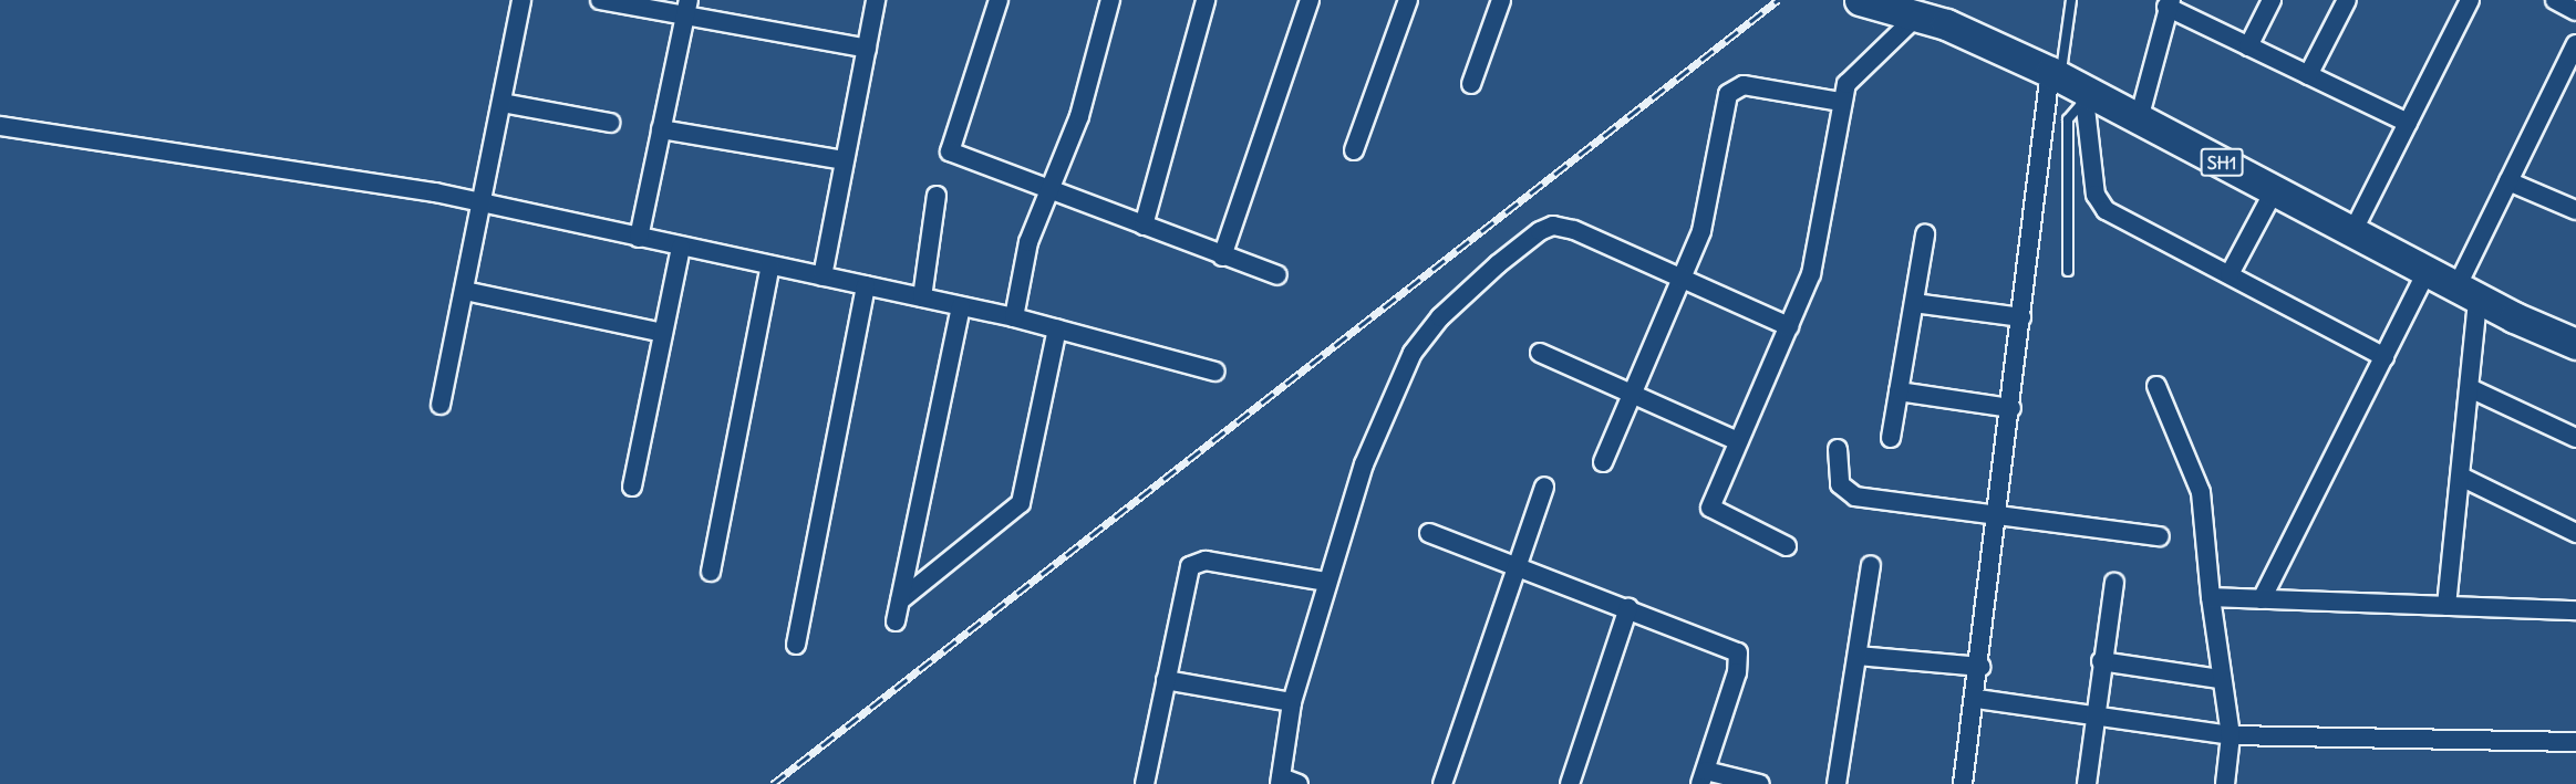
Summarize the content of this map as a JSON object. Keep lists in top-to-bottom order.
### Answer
{
  "streets": {
    "main road": ["SH1"]
  }
}
